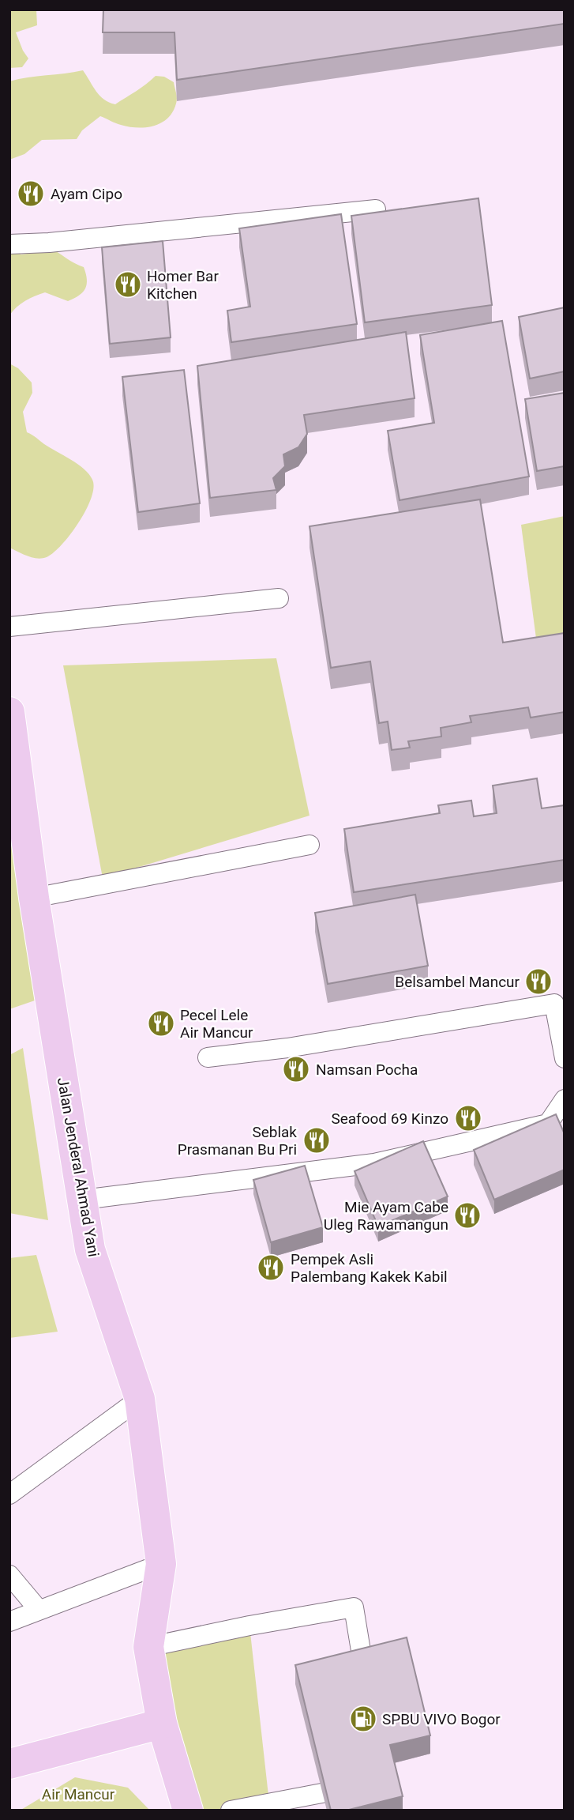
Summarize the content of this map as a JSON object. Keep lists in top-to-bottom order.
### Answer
{
  "streets": {
    "main road": ["Jalan Jenderal Ahmad Yani"]
  },
  "parks": ["Air Mancur"],
  "places": {
    "restaurant": [
      "Ayam Cipo",
      "Homer Bar Kitchen",
      "Belsambel Mancur",
      "Pecel Lele Air Mancur",
      "Namsan Pocha",
      "Seafood 69 Kinzo",
      "Seblak Prasmanan Bu Pri",
      "Mie Ayam Cabe Uleg Rawamangun",
      "Pempek Asli Palembang Kakek Kabil"
    ],
    "fuel station": ["SPBU VIVO Bogor"]
  }
}
